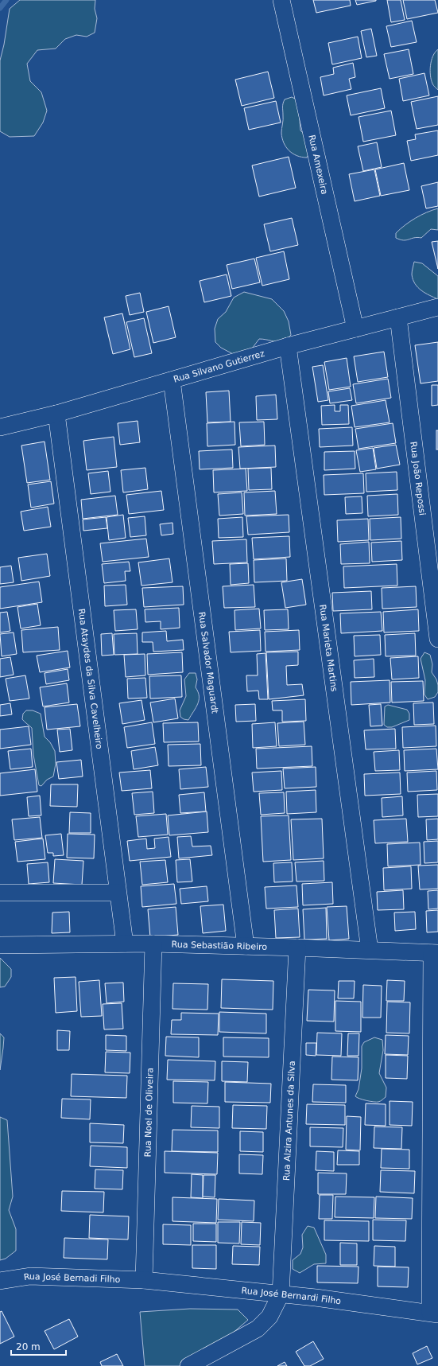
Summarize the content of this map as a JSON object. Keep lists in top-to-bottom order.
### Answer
{
  "streets": {
    "street": [
      "Rua Amexeira",
      "Rua Silvano Gutierrez",
      "Rua João Repossi",
      "Rua Marieta Martins",
      "Rua Salvador Maguardt",
      "Rua Ataydes da Silva Cavelheiro",
      "Rua Sebastião Ribeiro",
      "Rua Noel de Oliveira",
      "Rua Alzira Antunes da Silva",
      "Rua José Bernadi Filho",
      "Rua José Bernardi Filho"
    ]
  },
  "crossings": [
    ["Rua Amexeira", "Rua Silvano Gutierrez"],
    ["Rua Silvano Gutierrez", "Rua João Repossi"],
    ["Rua Silvano Gutierrez", "Rua Marieta Martins"],
    ["Rua Silvano Gutierrez", "Rua Salvador Maguardt"],
    ["Rua Silvano Gutierrez", "Rua Ataydes da Silva Cavelheiro"],
    ["Rua Marieta Martins", "Rua Sebastião Ribeiro"],
    ["Rua Salvador Maguardt", "Rua Sebastião Ribeiro"],
    ["Rua Ataydes da Silva Cavelheiro", "Rua Sebastião Ribeiro"],
    ["Rua Sebastião Ribeiro", "Rua Noel de Oliveira"],
    ["Rua Sebastião Ribeiro", "Rua Alzira Antunes da Silva"],
    ["Rua Noel de Oliveira", "Rua José Bernadi Filho"],
    ["Rua Noel de Oliveira", "Rua José Bernardi Filho"],
    ["Rua Alzira Antunes da Silva", "Rua José Bernardi Filho"],
    ["Rua José Bernadi Filho", "Rua José Bernardi Filho"]
  ],
  "scale_bar": "20 m"
}
